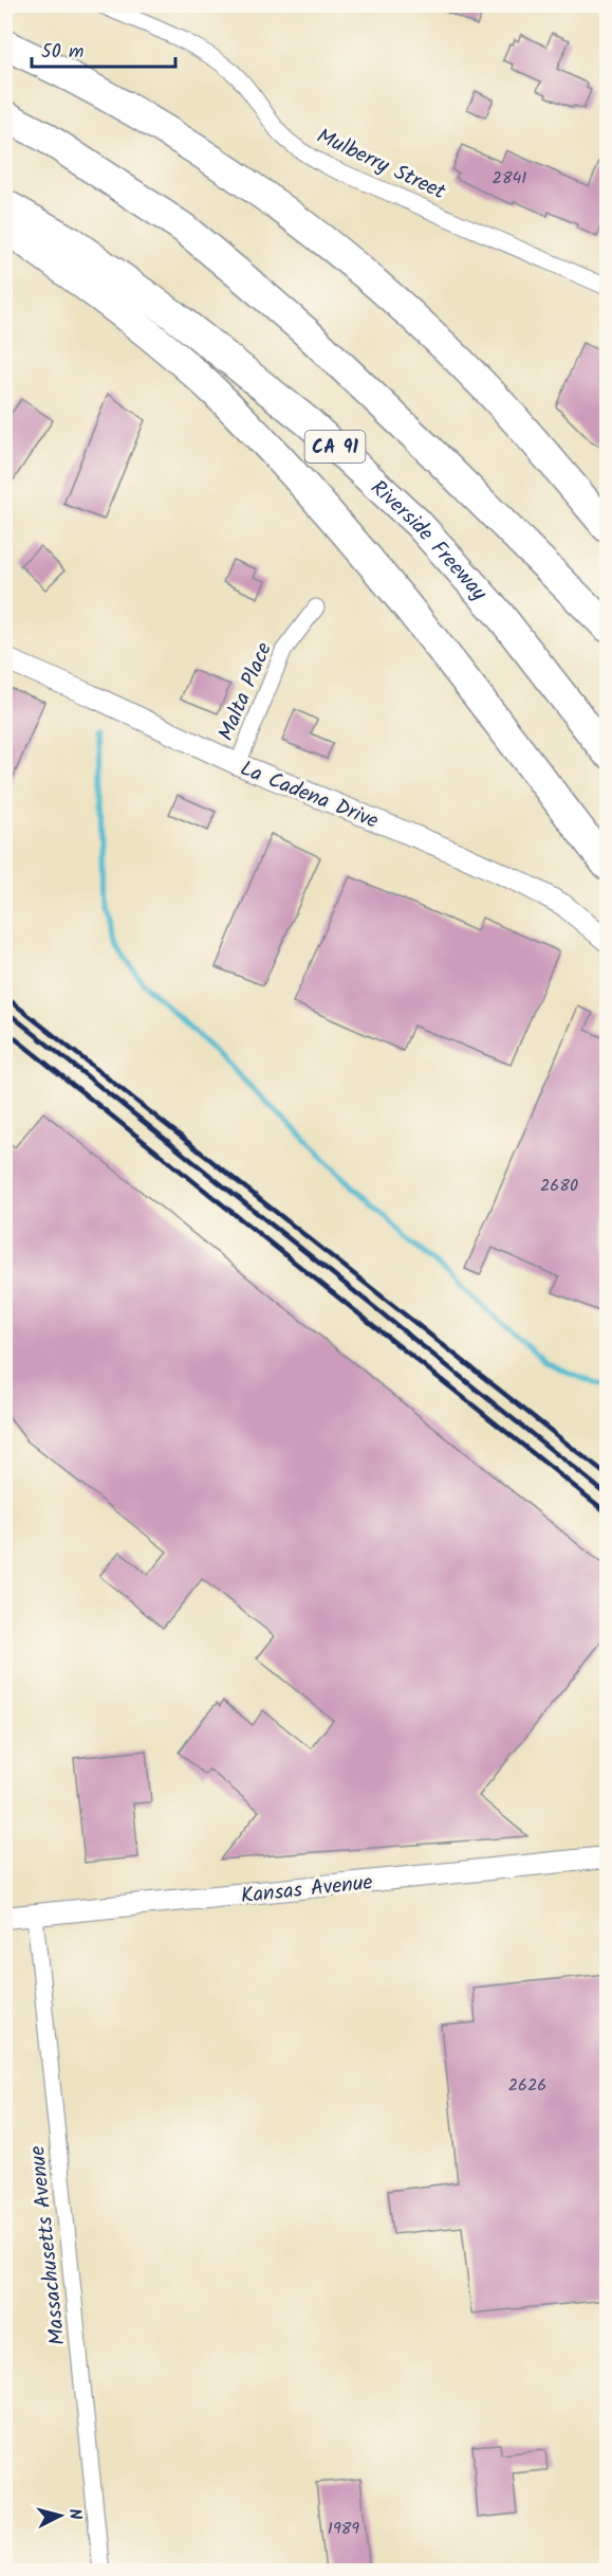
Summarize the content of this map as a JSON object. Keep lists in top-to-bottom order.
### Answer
{
  "streets": {
    "highway": ["CA 91", "Riverside Freeway"],
    "street": [
      "Mulberry Street",
      "Malta Place",
      "La Cadena Drive",
      "Kansas Avenue",
      "Massachusetts Avenue"
    ]
  },
  "crossings": [
    ["Malta Place", "La Cadena Drive"],
    ["Kansas Avenue", "Massachusetts Avenue"]
  ],
  "house_numbers": [
    "2841",
    "2680",
    "2626",
    "1989"
  ],
  "scale_bar": "50 m",
  "north": "right"
}
